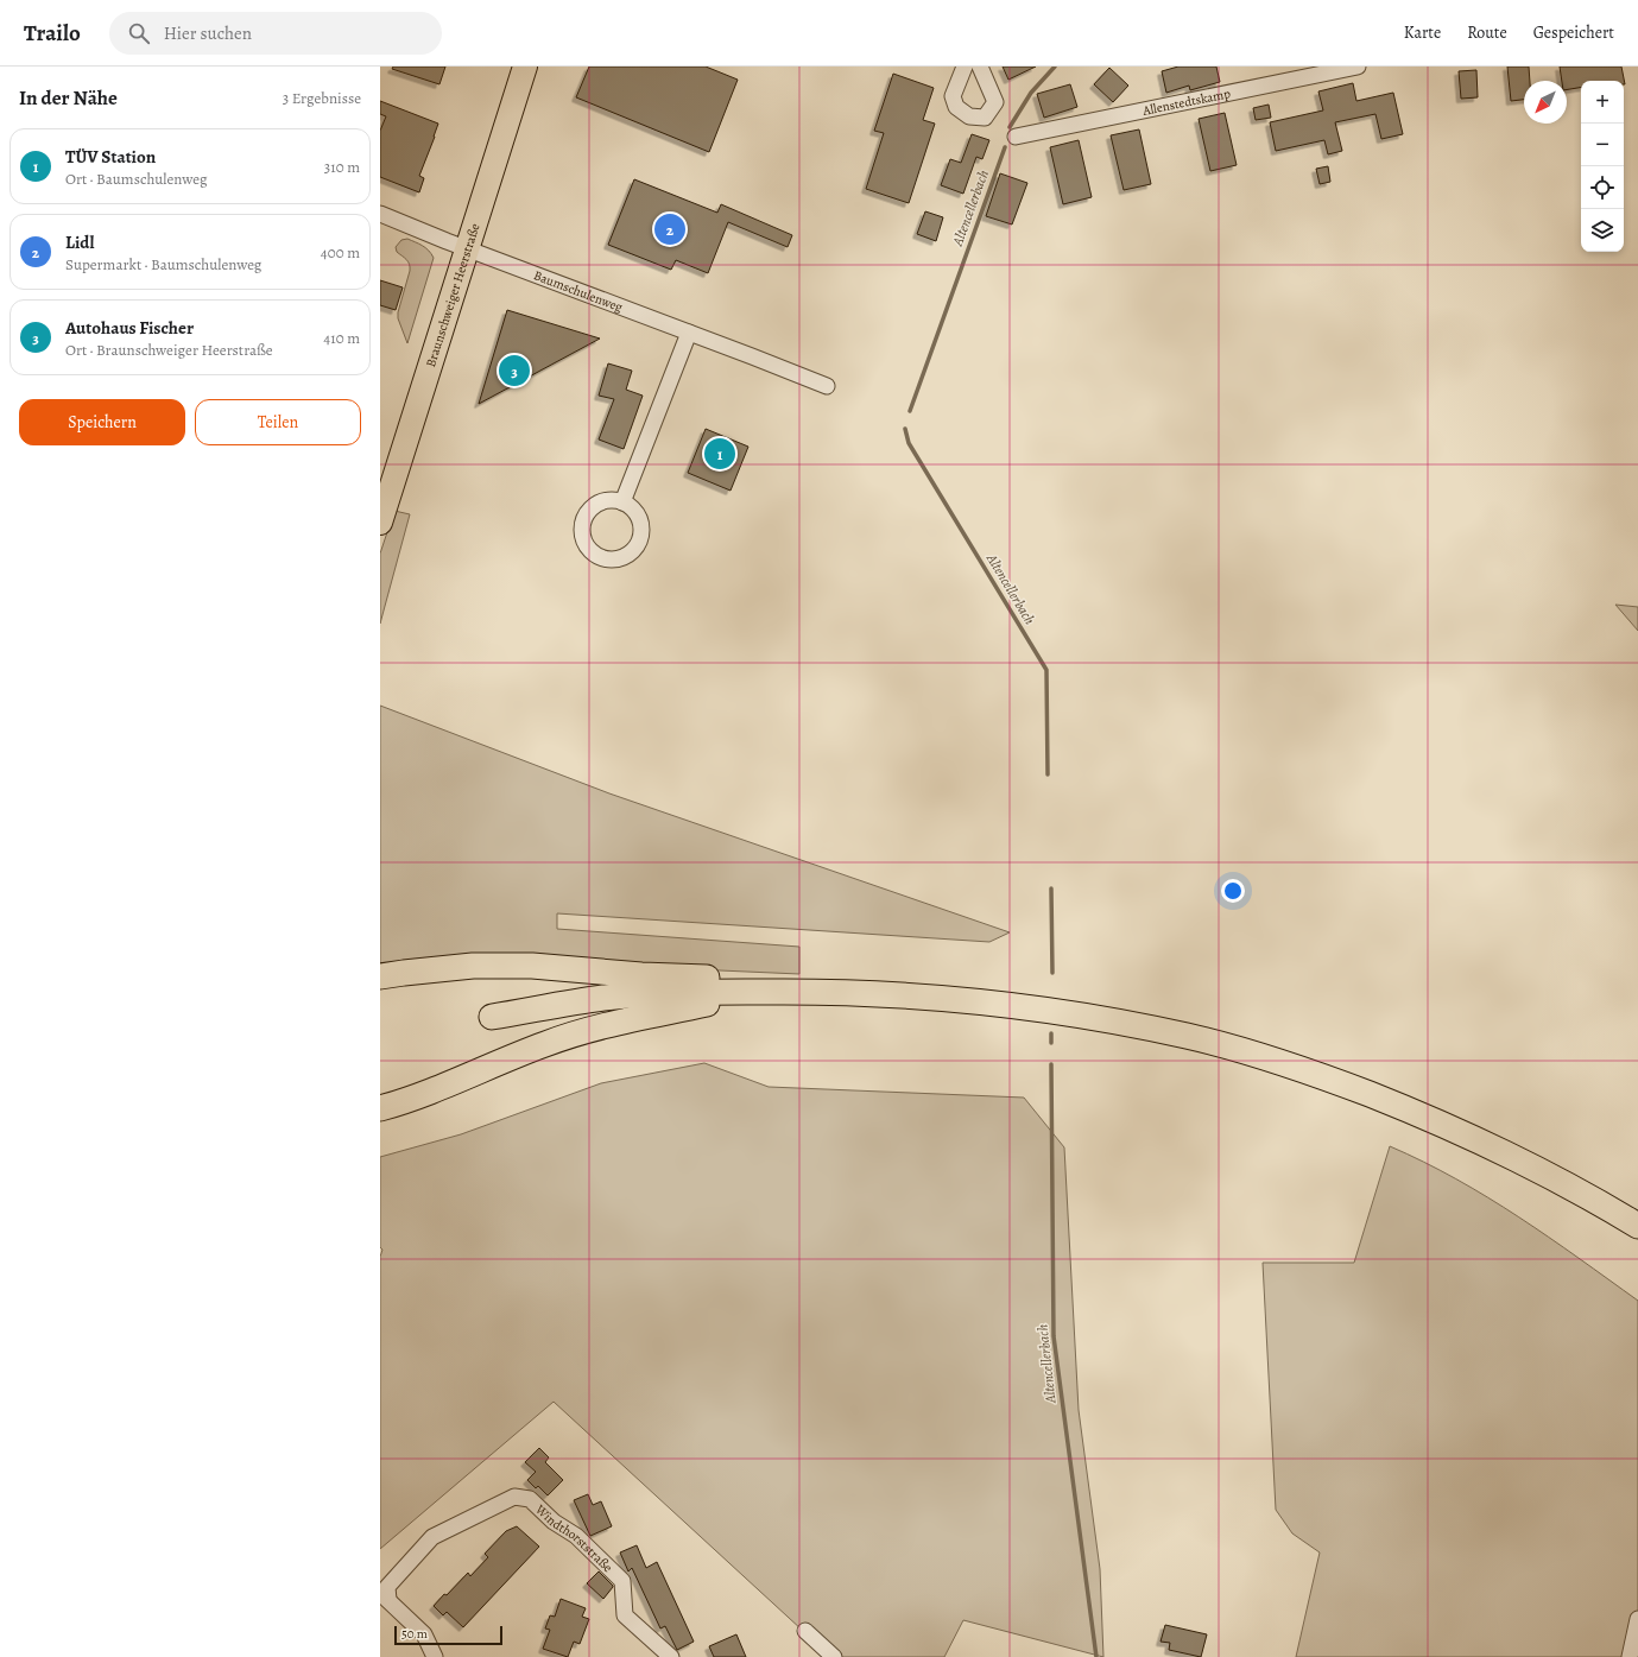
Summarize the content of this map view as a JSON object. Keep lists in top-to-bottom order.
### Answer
{
  "streets": {
    "main road": ["Braunschweiger Heerstraße"],
    "street": ["Allenstedtskamp", "Baumschulenweg", "Windthorststraße"]
  },
  "crossings": [
    ["Baumschulenweg", "Braunschweiger Heerstraße"]
  ],
  "water": ["Altencellerbach"],
  "scale_bar": "50 m",
  "north": "bottom left",
  "page": {
    "header": "Trailo",
    "search": "Hier suchen",
    "nav": ["Karte", "Route", "Gespeichert"],
    "heading": ["In der Nähe", "3 Ergebnisse"],
    "map_buttons": ["+", "−"],
    "list": [
      {
        "mark": "1",
        "name": "TÜV Station",
        "note": "Ort · Baumschulenweg",
        "value": "310 m"
      },
      {
        "mark": "2",
        "name": "Lidl",
        "note": "Supermarkt · Baumschulenweg",
        "value": "400 m"
      },
      {
        "mark": "3",
        "name": "Autohaus Fischer",
        "note": "Ort · Braunschweiger Heerstraße",
        "value": "410 m"
      }
    ],
    "pins": ["2", "3", "1"],
    "buttons": ["Speichern", "Teilen"],
    "scale": "50 m"
  }
}
